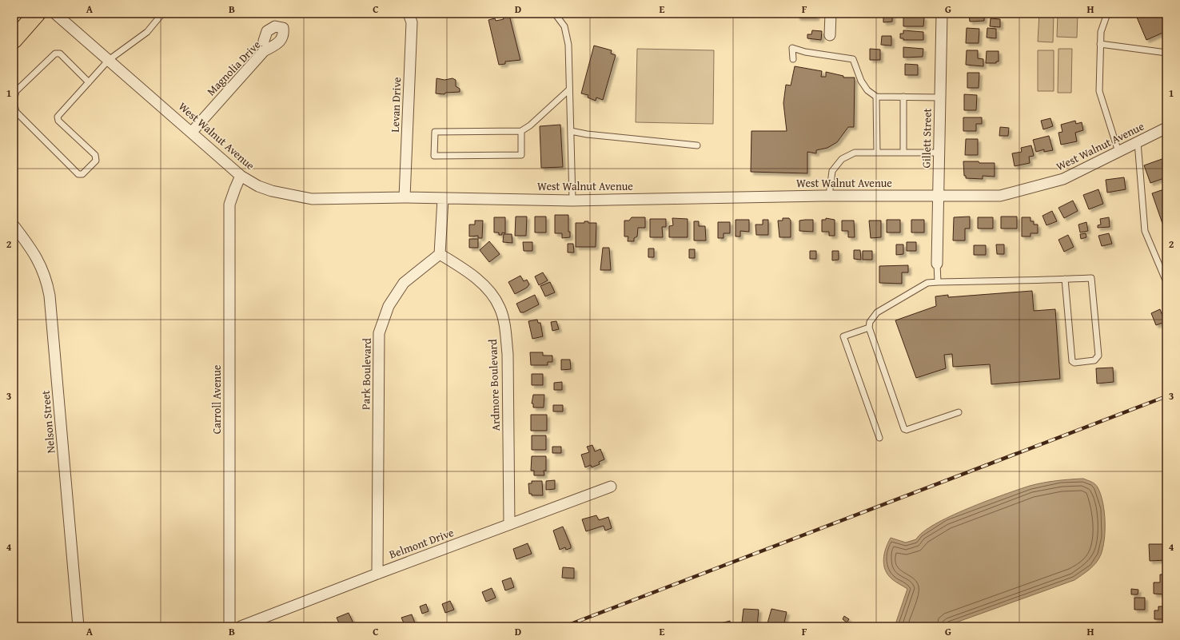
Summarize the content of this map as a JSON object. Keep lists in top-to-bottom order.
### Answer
{
  "streets": {
    "street": [
      "Magnolia Drive",
      "Levan Drive",
      "West Walnut Avenue",
      "Gillett Street",
      "Park Boulevard",
      "Ardmore Boulevard",
      "Carroll Avenue",
      "Nelson Street",
      "Belmont Drive"
    ]
  },
  "crossings": [
    ["Magnolia Drive", "West Walnut Avenue"],
    ["Levan Drive", "West Walnut Avenue"],
    ["West Walnut Avenue", "Gillett Street"],
    ["West Walnut Avenue", "Carroll Avenue"],
    ["Park Boulevard", "Ardmore Boulevard"],
    ["Park Boulevard", "Belmont Drive"],
    ["Ardmore Boulevard", "Belmont Drive"]
  ],
  "grid": {
    "columns": [
      "A",
      "B",
      "C",
      "D",
      "E",
      "F",
      "G",
      "H"
    ],
    "rows": [
      "1",
      "2",
      "3",
      "4"
    ]
  }
}
